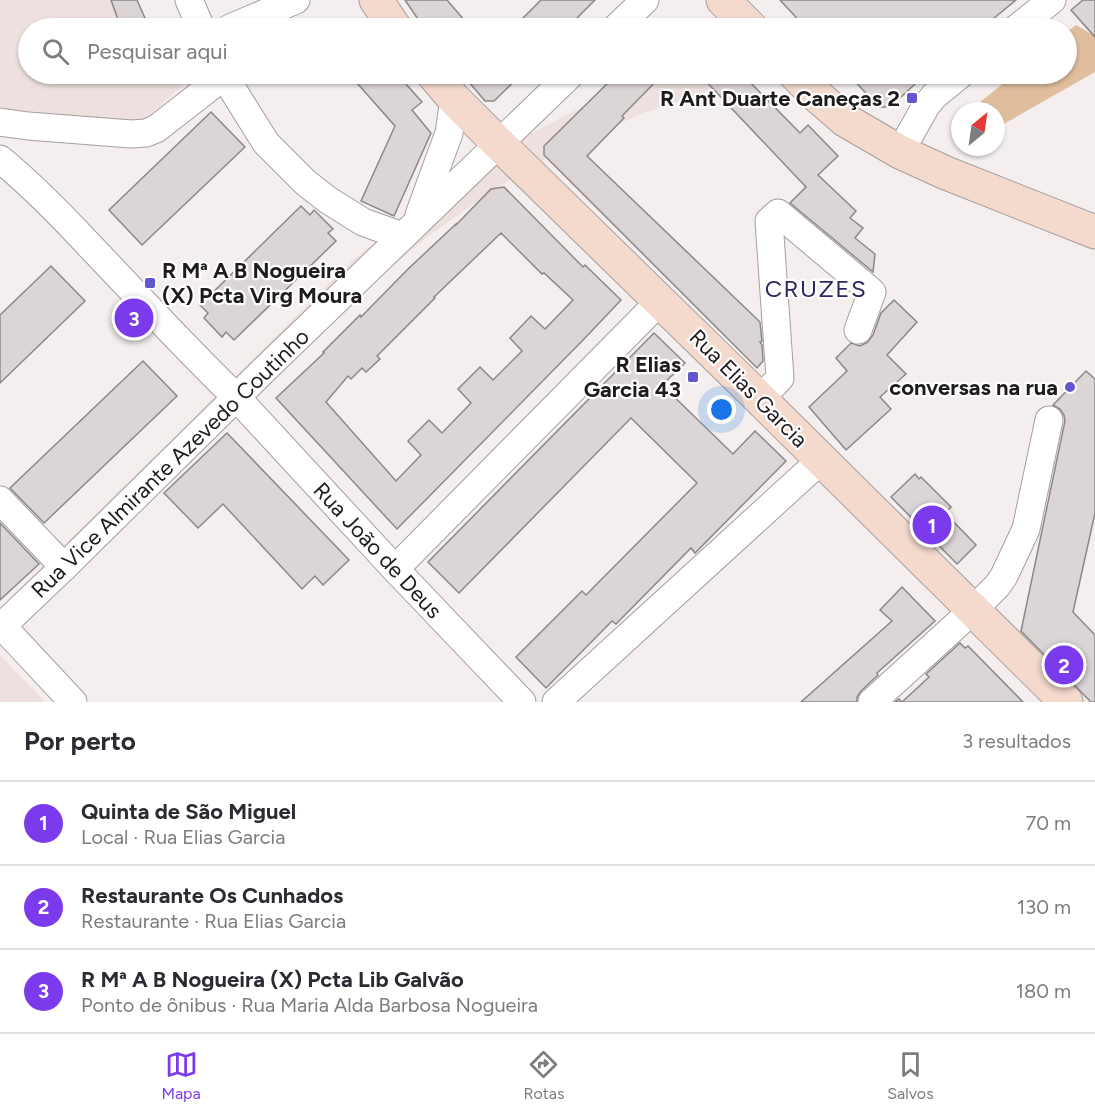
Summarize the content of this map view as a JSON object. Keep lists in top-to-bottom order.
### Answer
{
  "streets": {
    "main road": ["Rua Elias Garcia"],
    "street": ["Rua Vice Almirante Azevedo Coutinho", "Rua João de Deus"]
  },
  "crossings": [
    ["Rua Elias Garcia", "Rua Vice Almirante Azevedo Coutinho"],
    ["Rua Vice Almirante Azevedo Coutinho", "Rua João de Deus"]
  ],
  "districts": ["CRUZES"],
  "places": {
    "transit": ["R Ant Duarte Caneças 2", "R Mª A B Nogueira (X) Pcta Virg Moura", "R Elias Garcia 43"],
    "other": ["conversas na rua"]
  },
  "north": "top right",
  "page": {
    "search": "Pesquisar aqui",
    "pins": ["3", "1", "2"],
    "heading": ["Por perto", "3 resultados"],
    "list": [
      {
        "mark": "1",
        "name": "Quinta de São Miguel",
        "note": "Local · Rua Elias Garcia",
        "value": "70 m"
      },
      {
        "mark": "2",
        "name": "Restaurante Os Cunhados",
        "note": "Restaurante · Rua Elias Garcia",
        "value": "130 m"
      },
      {
        "mark": "3",
        "name": "R Mª A B Nogueira (X) Pcta Lib Galvão",
        "note": "Ponto de ônibus · Rua Maria Alda Barbosa Nogueira",
        "value": "180 m"
      }
    ],
    "nav": ["Mapa", "Rotas", "Salvos"]
  }
}
